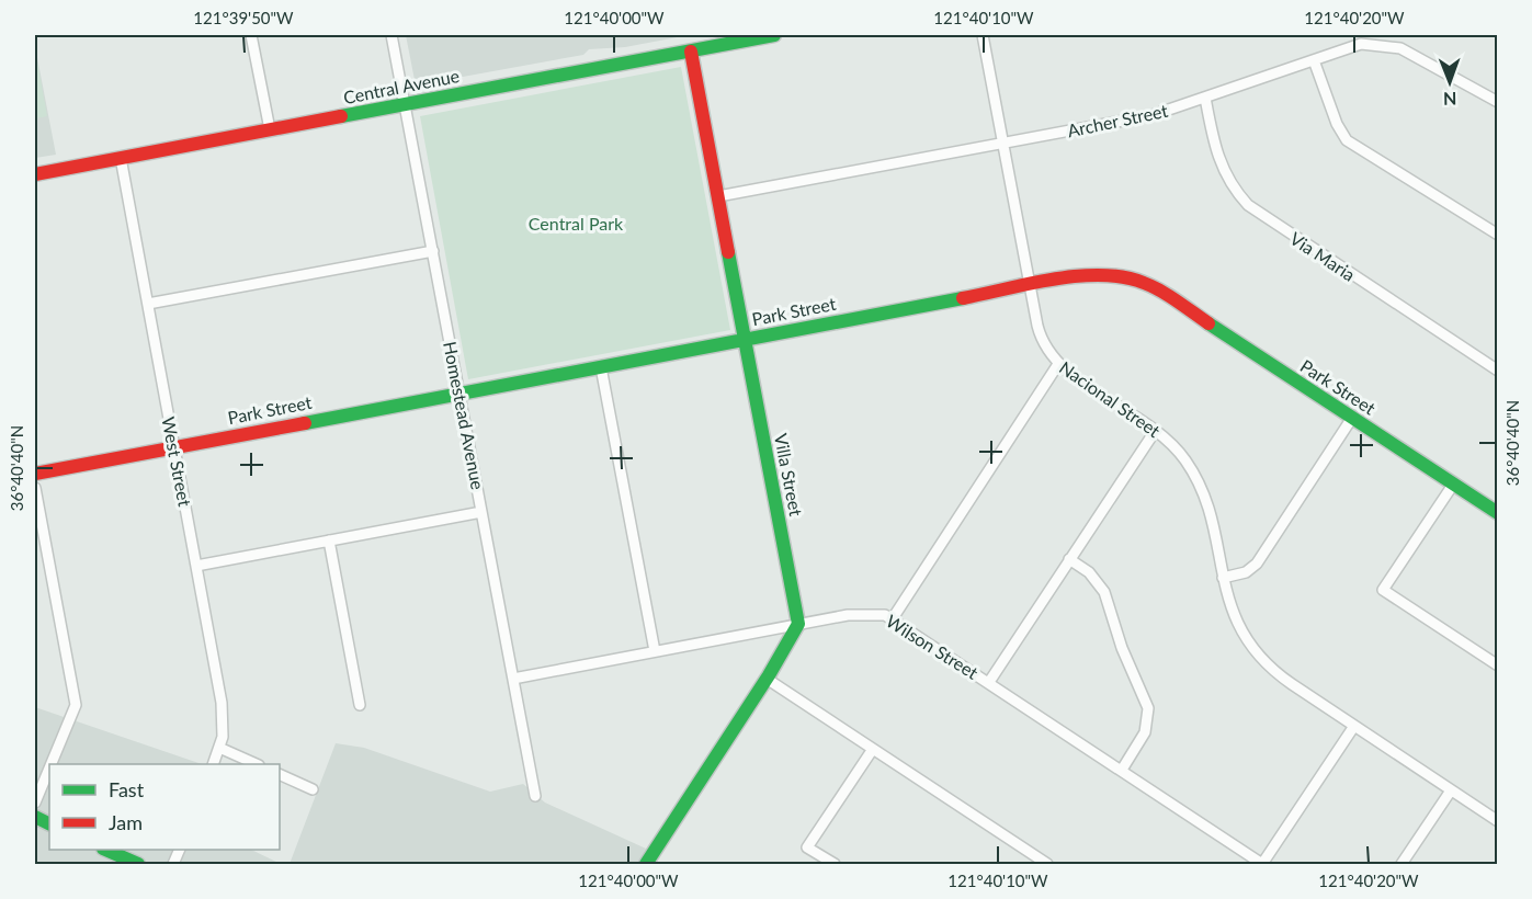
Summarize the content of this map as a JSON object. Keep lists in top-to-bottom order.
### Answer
{
  "streets": {
    "street": [
      "Central Avenue",
      "Archer Street",
      "Via Maria",
      "Park Street",
      "Nacional Street",
      "Homestead Avenue",
      "West Street",
      "Villa Street",
      "Wilson Street"
    ]
  },
  "crossings": [
    ["Central Avenue", "Homestead Avenue"],
    ["Central Avenue", "West Street"],
    ["Central Avenue", "Villa Street"],
    ["Archer Street", "Via Maria"],
    ["Archer Street", "Nacional Street"],
    ["Archer Street", "Villa Street"],
    ["Park Street", "Nacional Street"],
    ["Park Street", "Homestead Avenue"],
    ["Park Street", "West Street"],
    ["Park Street", "Villa Street"],
    ["Homestead Avenue", "Wilson Street"],
    ["Villa Street", "Wilson Street"]
  ],
  "parks": ["Central Park"],
  "legend": ["Fast", "Jam"],
  "north": "bottom",
  "coordinates": [
    "121°39'50\"W",
    "121°40'00\"W",
    "121°40'10\"W",
    "121°40'20\"W",
    "36°40'40\"N"
  ]
}
